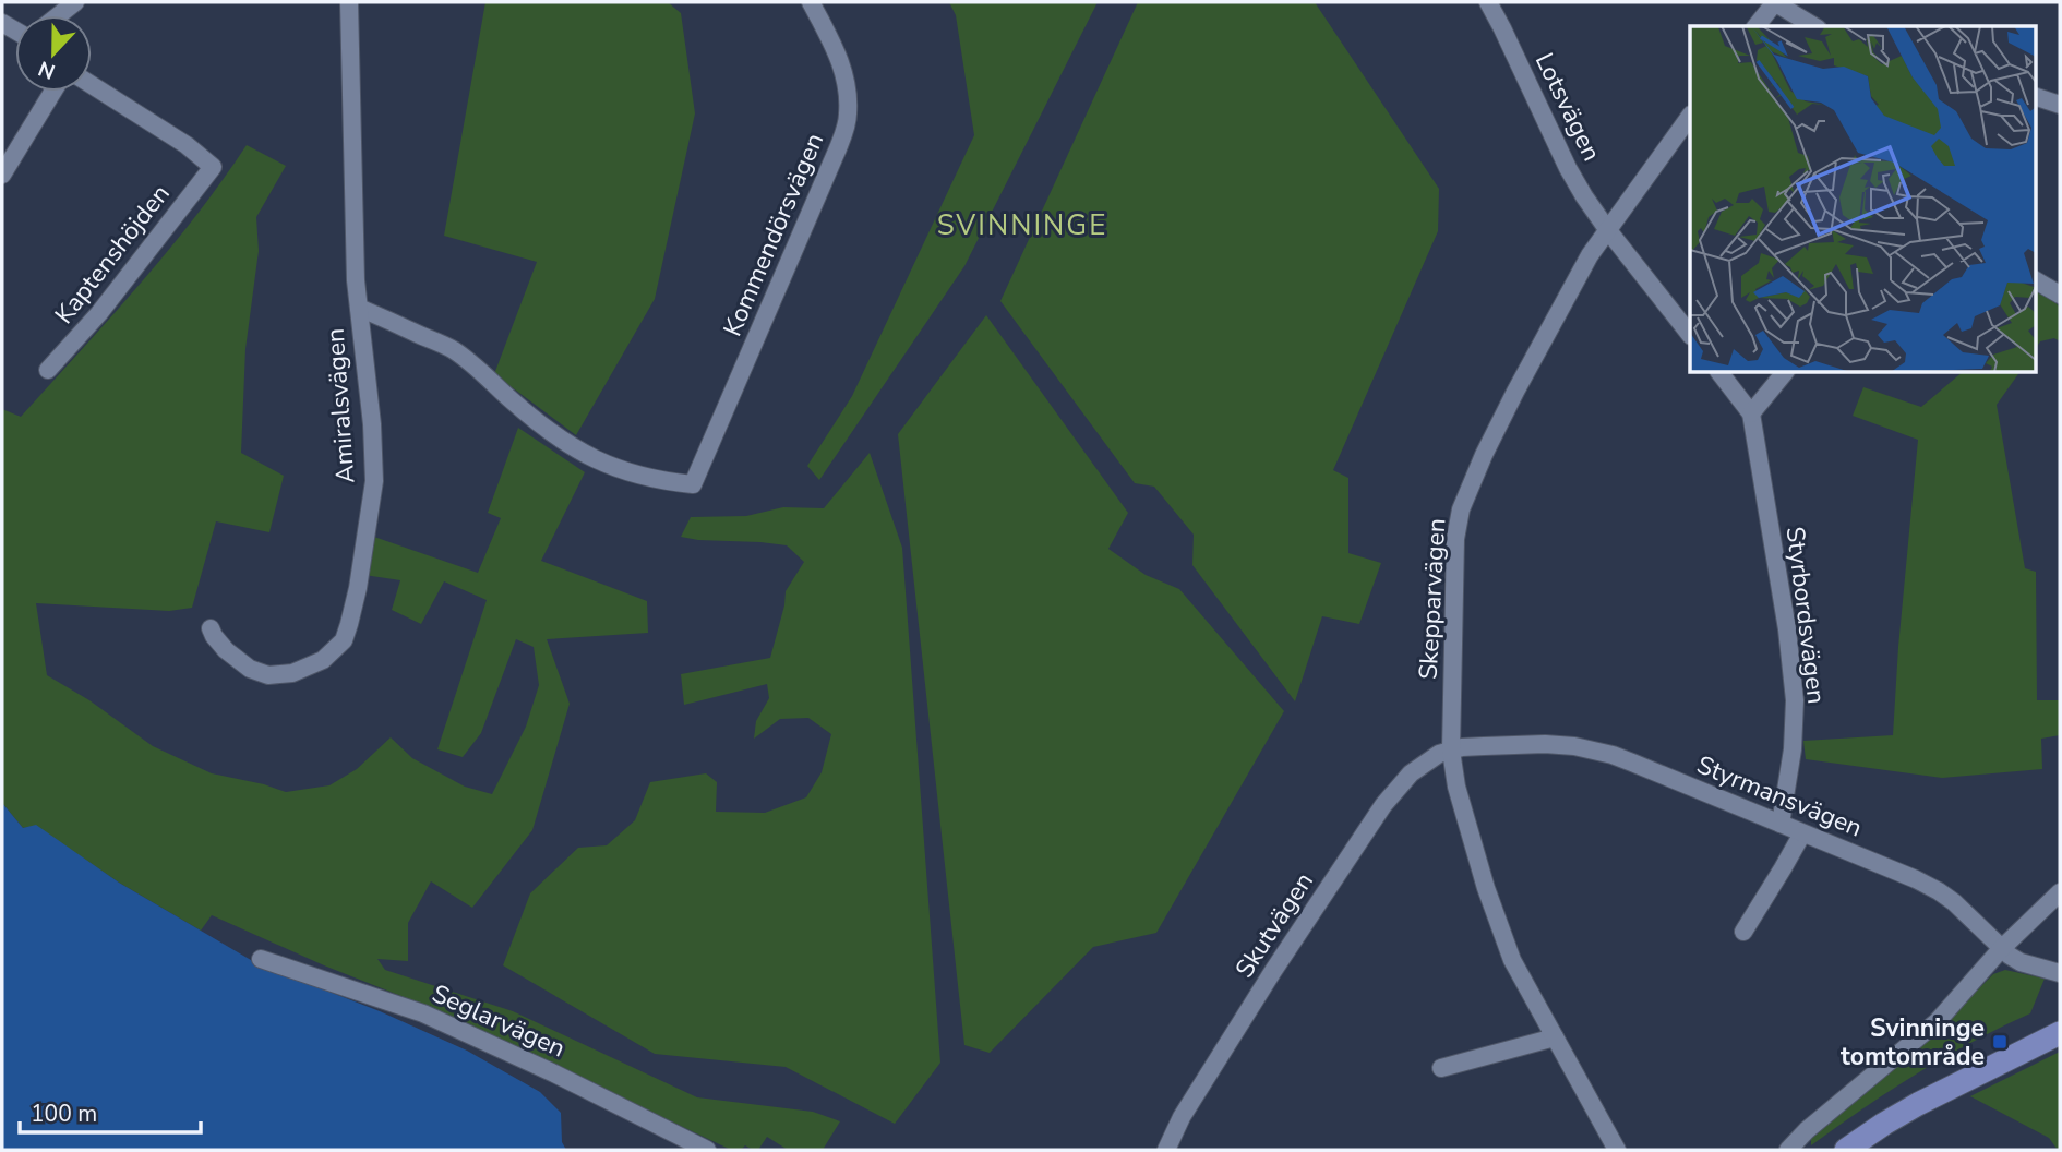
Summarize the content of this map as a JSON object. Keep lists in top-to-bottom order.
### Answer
{
  "streets": {
    "street": [
      "Lotsvägen",
      "Kommendörsvägen",
      "Kaptenshöjden",
      "Amiralsvägen",
      "Skepparvägen",
      "Styrbordsvägen",
      "Styrmansvägen",
      "Skutvägen",
      "Seglarvägen"
    ]
  },
  "crossings": [
    ["Lotsvägen", "Skepparvägen"],
    ["Kommendörsvägen", "Amiralsvägen"],
    ["Skepparvägen", "Styrmansvägen"],
    ["Skepparvägen", "Skutvägen"],
    ["Styrbordsvägen", "Styrmansvägen"],
    ["Styrmansvägen", "Skutvägen"]
  ],
  "districts": ["SVINNINGE"],
  "places": {
    "transit": ["Svinninge tomtområde"]
  },
  "scale_bar": "100 m",
  "north": "bottom"
}
